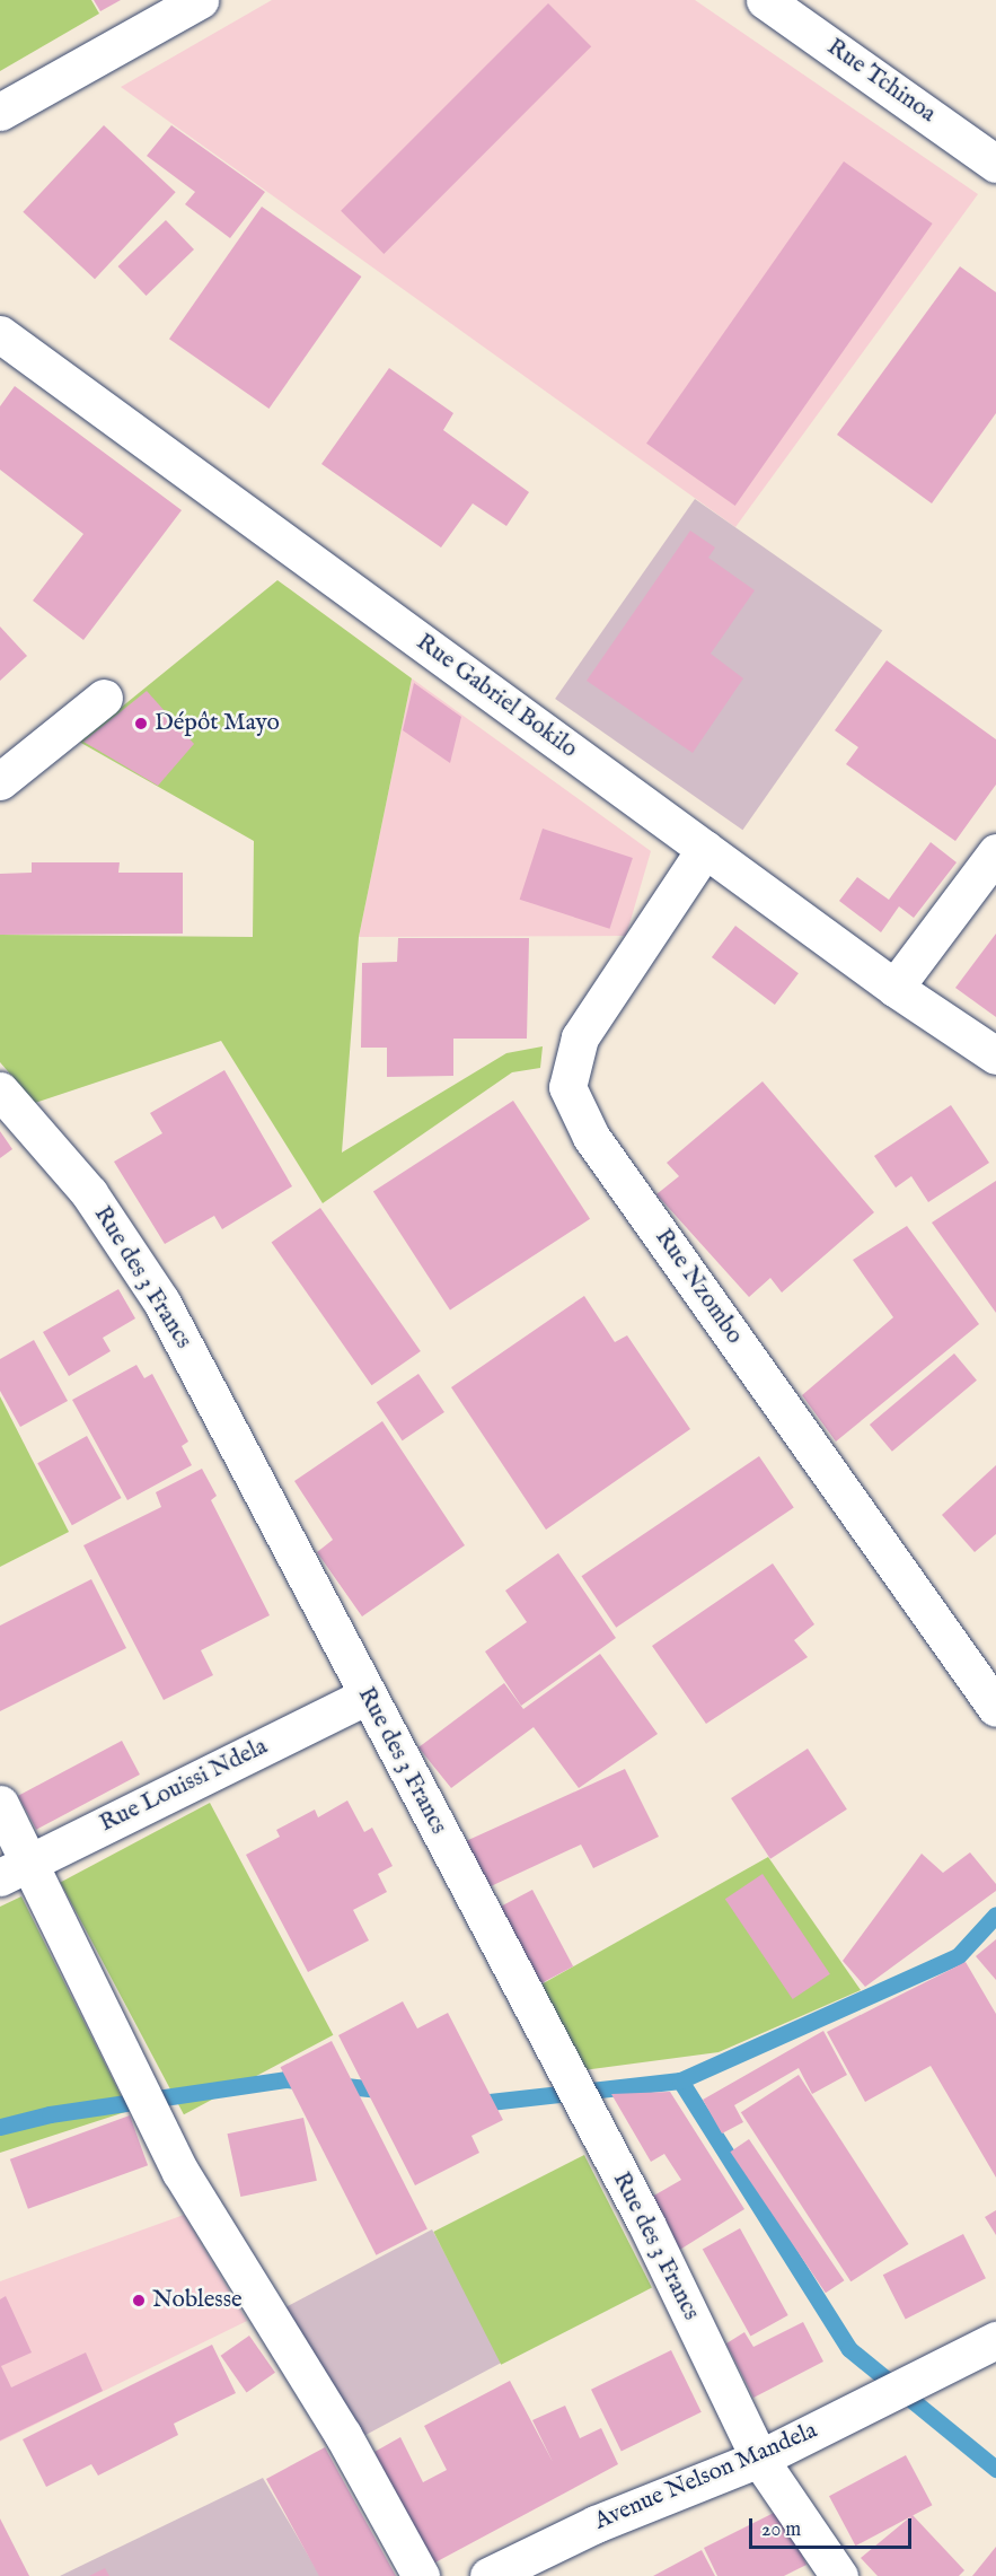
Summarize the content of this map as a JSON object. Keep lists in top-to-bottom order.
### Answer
{
  "streets": {
    "street": [
      "Rue Tchinoa",
      "Rue Gabriel Bokilo",
      "Rue des 3 Francs",
      "Rue Nzombo",
      "Rue Louissi Ndela",
      "Avenue Nelson Mandela"
    ]
  },
  "crossings": [
    ["Rue Gabriel Bokilo", "Rue Nzombo"],
    ["Rue des 3 Francs", "Rue Louissi Ndela"],
    ["Rue des 3 Francs", "Avenue Nelson Mandela"]
  ],
  "places": ["Dépôt Mayo", "Noblesse"],
  "scale_bar": "20 m"
}
